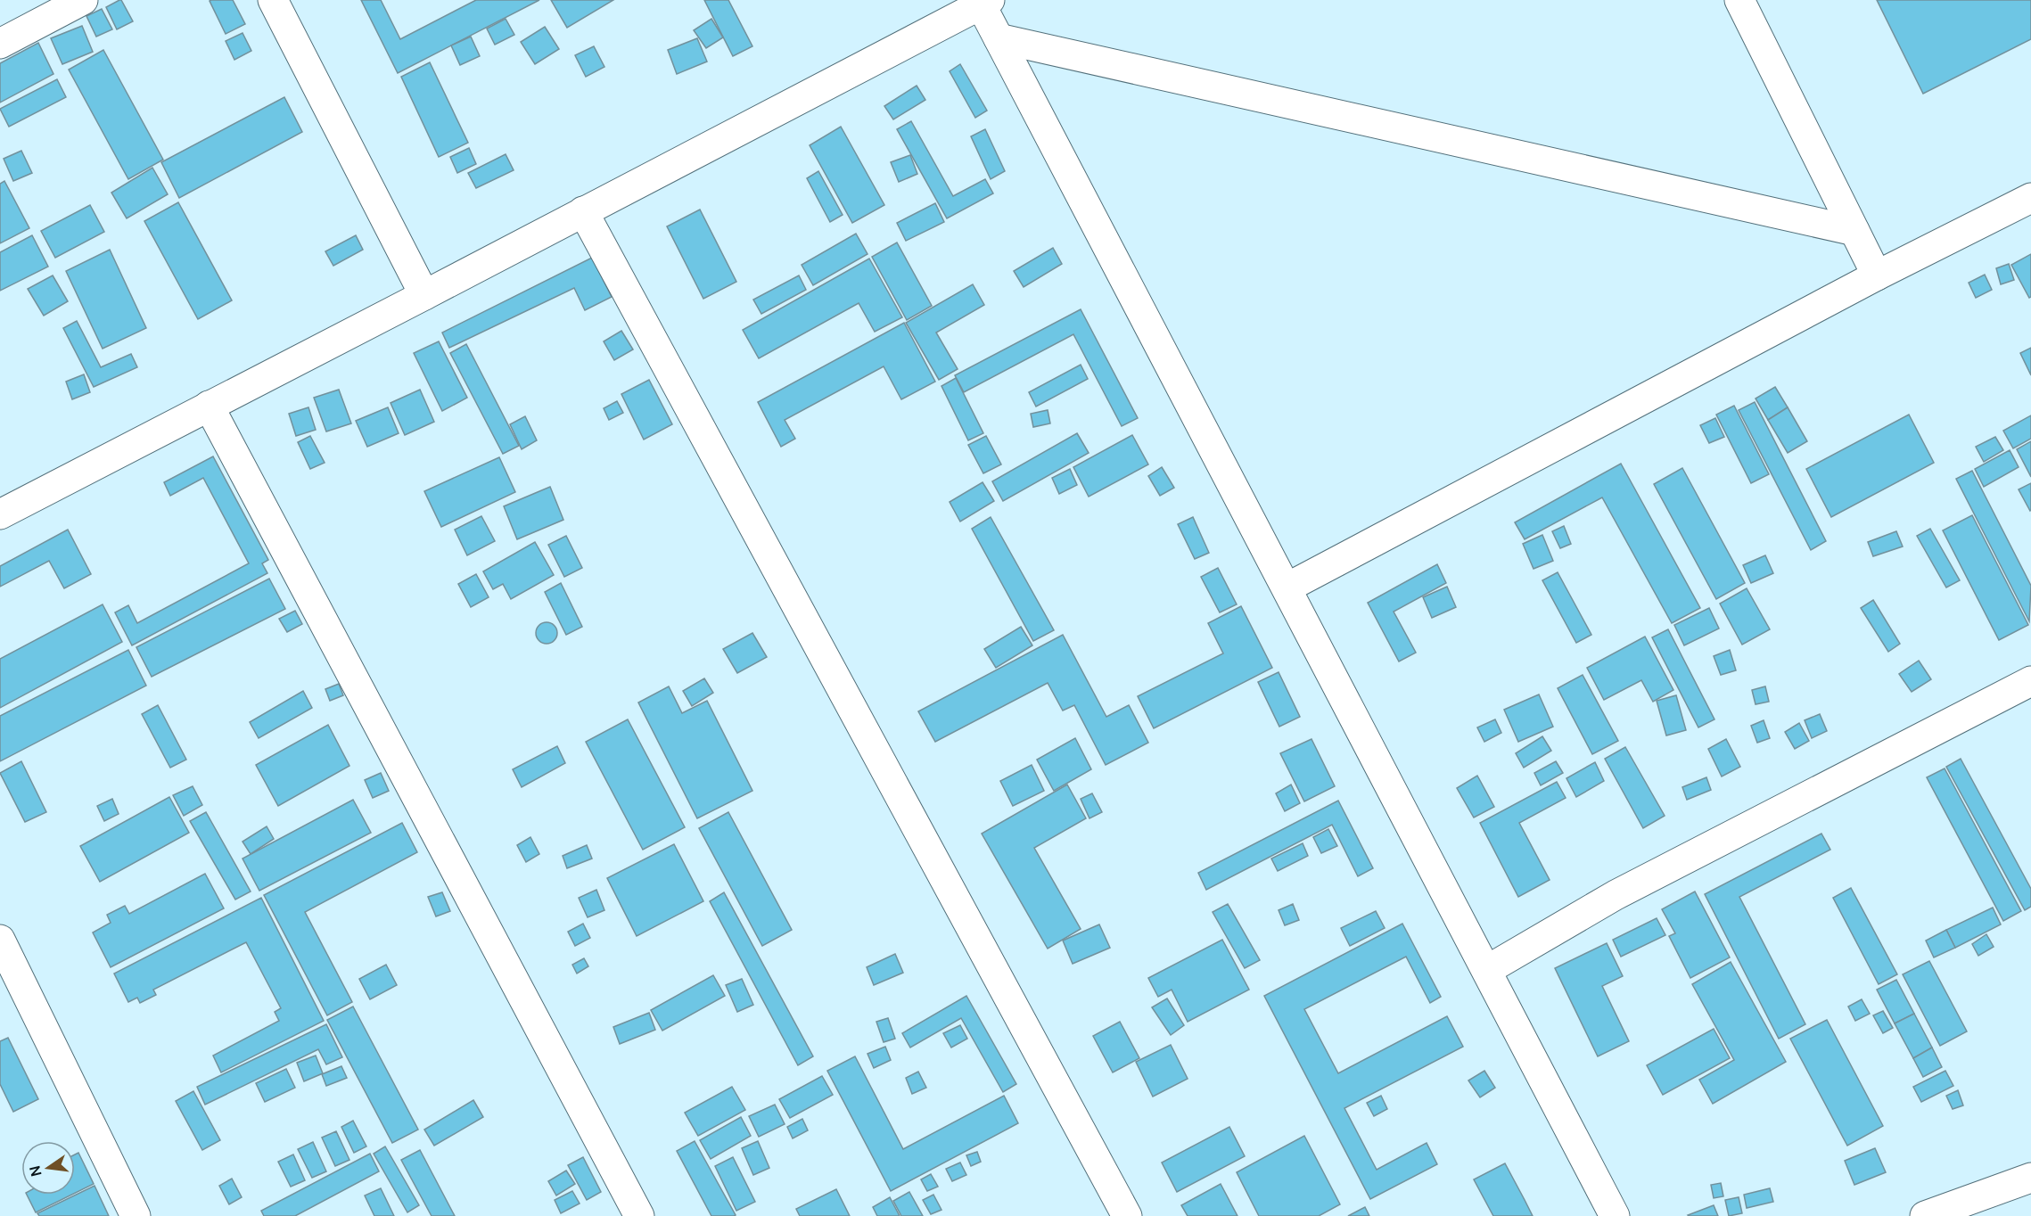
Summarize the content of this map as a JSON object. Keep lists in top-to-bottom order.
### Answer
{
  "north": "left"
}
